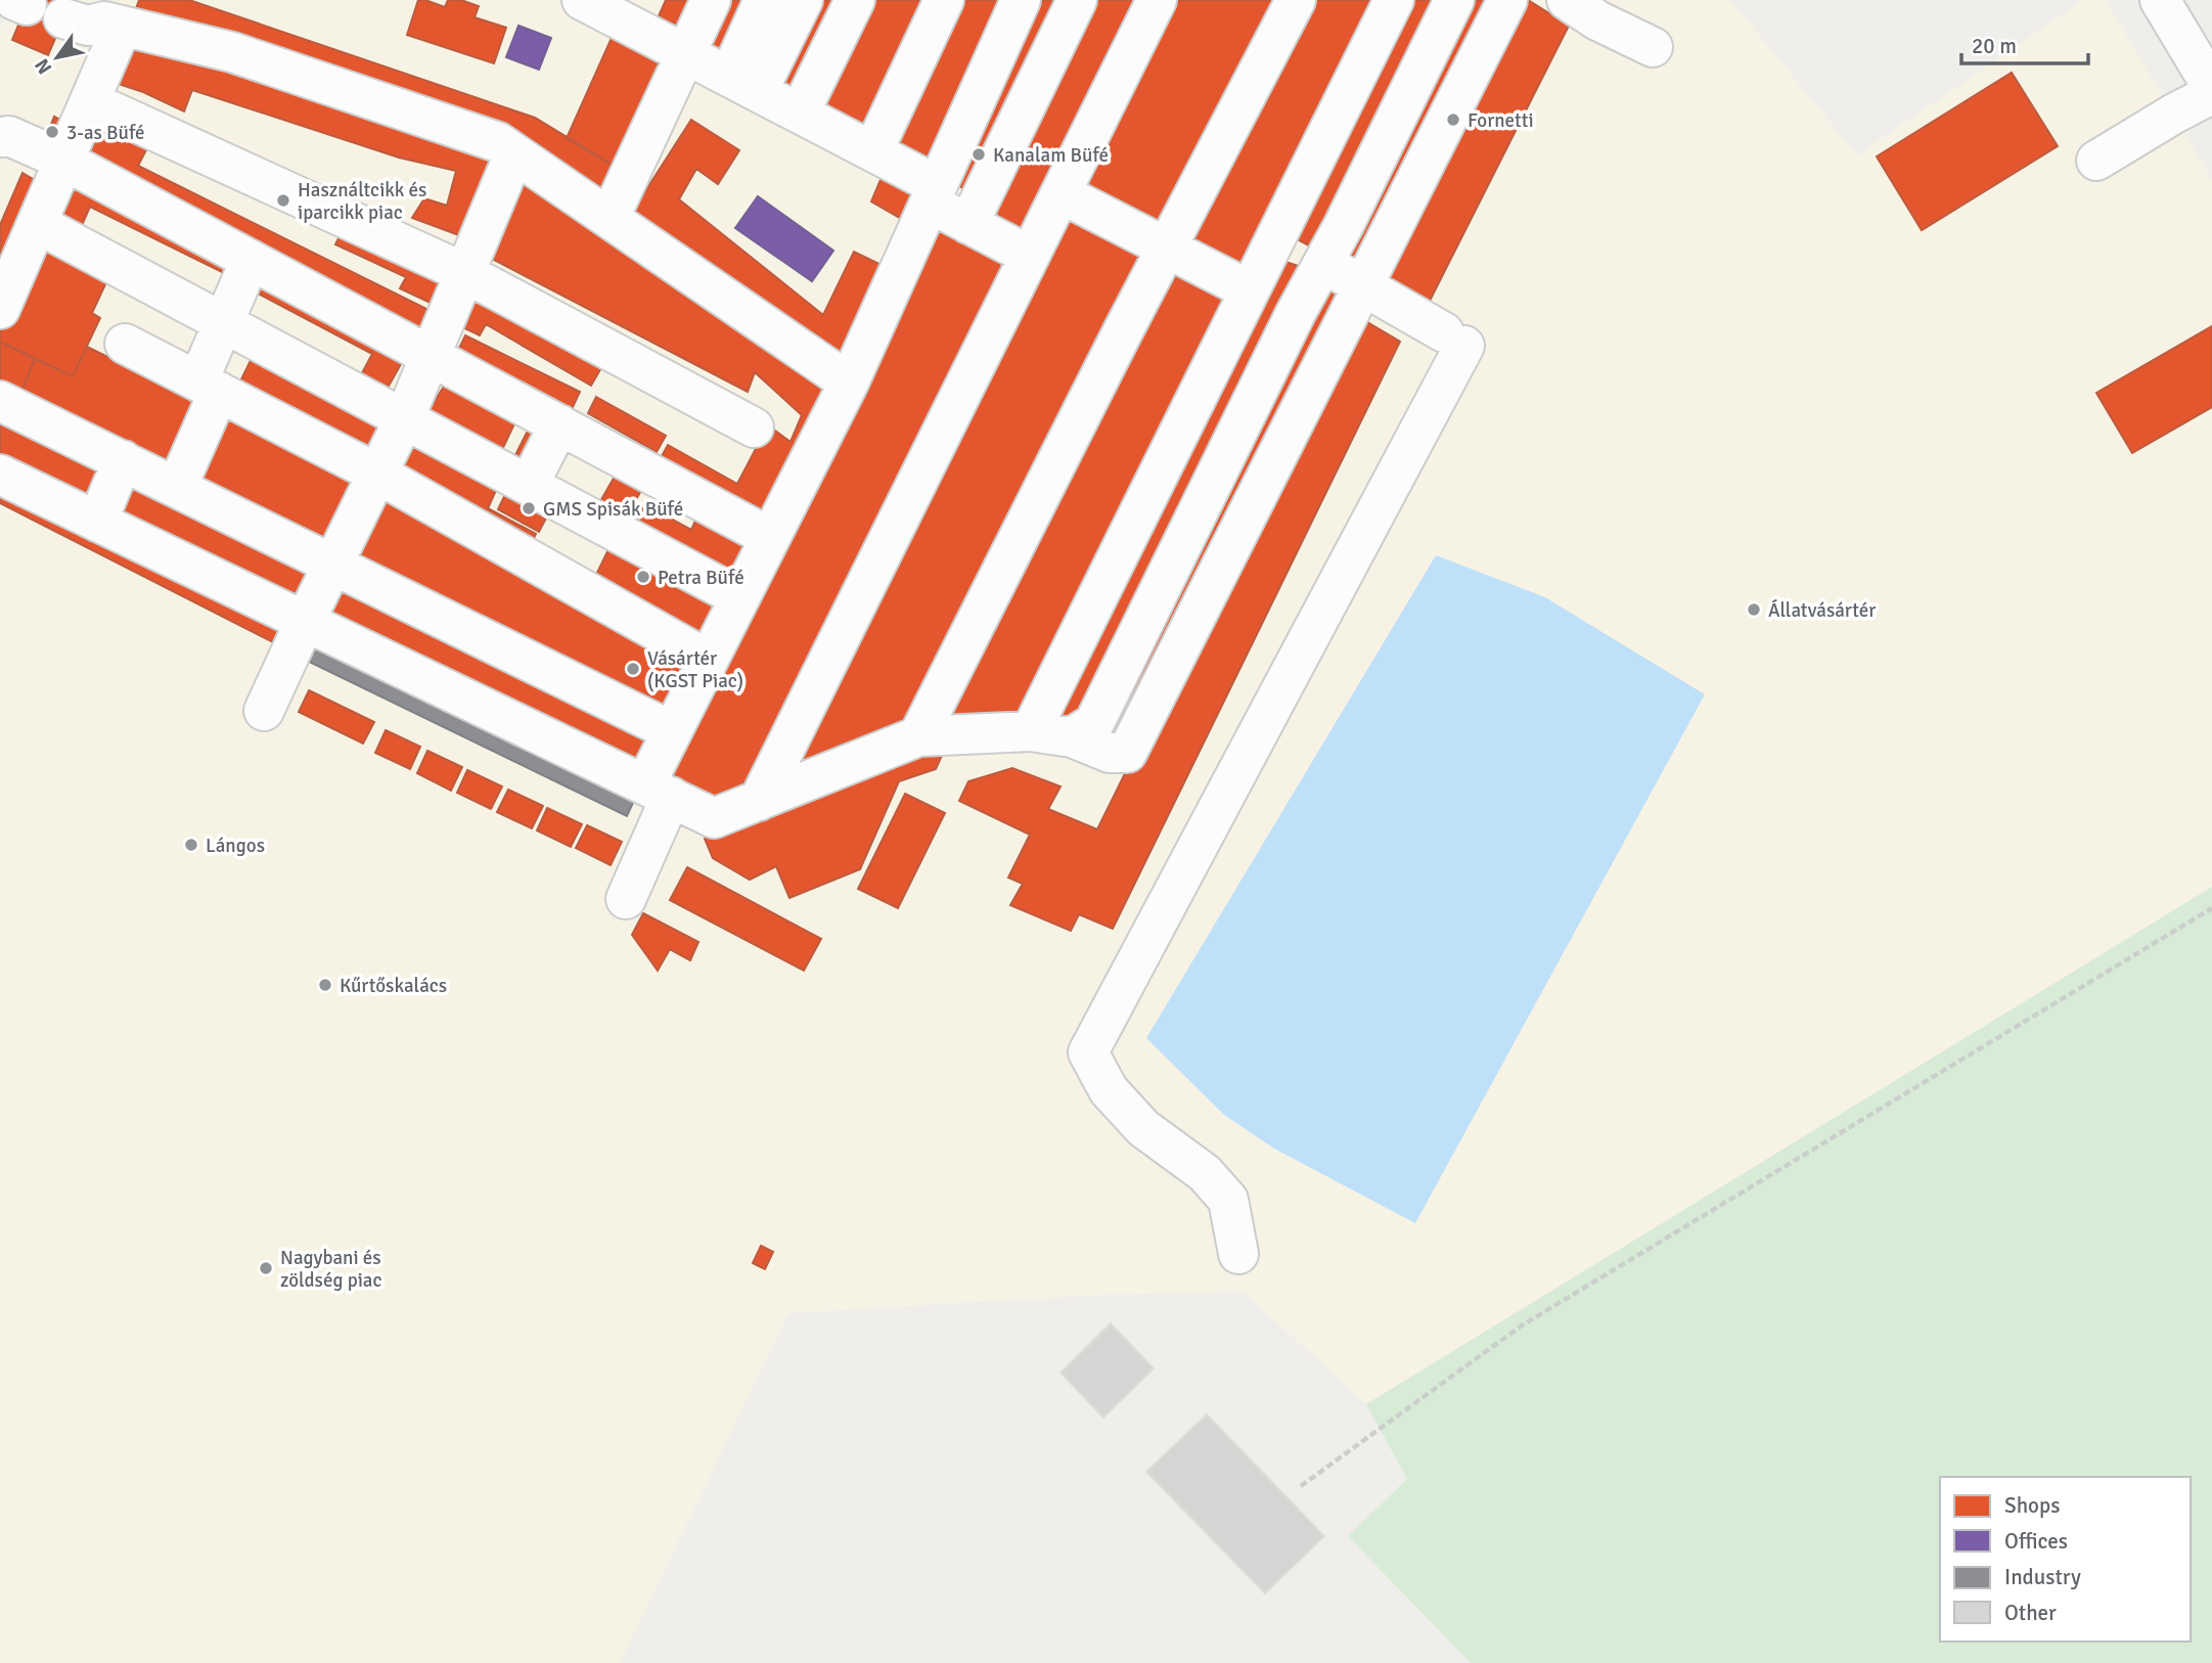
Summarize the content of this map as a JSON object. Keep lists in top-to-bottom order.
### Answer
{
  "places": [
    "Fornetti",
    "3-as Büfé",
    "Kanalam Büfé",
    "Használtcikk és iparcikk piac",
    "GMS Spisák Büfé",
    "Petra Büfé",
    "Állatvásártér",
    "Vásártér (KGST Piac)",
    "Lángos",
    "Kűrtőskalács",
    "Nagybani és zöldség piac"
  ],
  "legend": [
    "Shops",
    "Offices",
    "Industry",
    "Other"
  ],
  "scale_bar": "20 m",
  "north": "bottom left"
}
